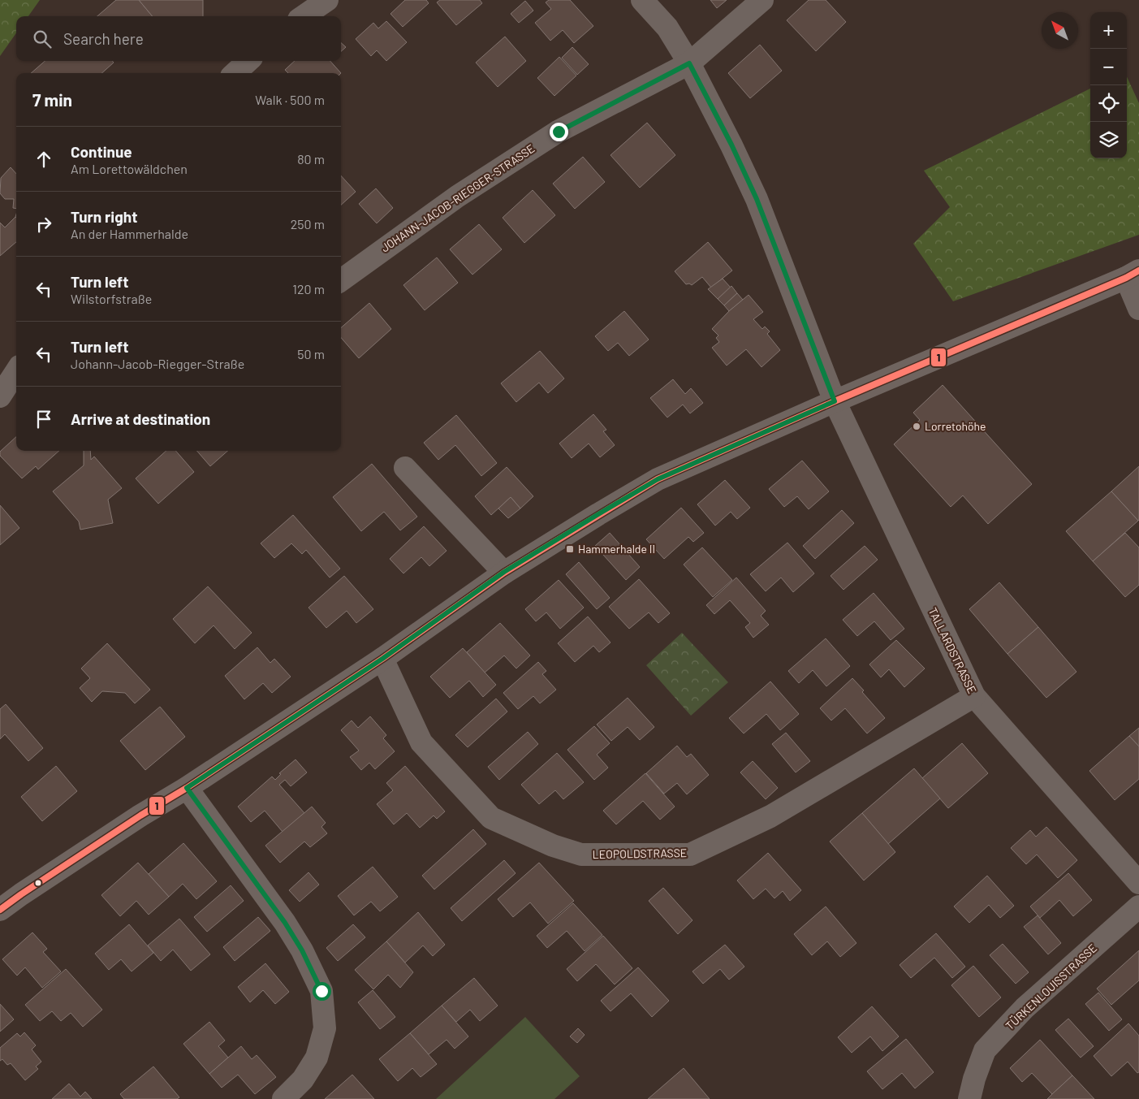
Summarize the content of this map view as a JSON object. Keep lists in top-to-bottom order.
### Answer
{
  "streets": {
    "street": [
      "JOHANN-JACOB-RIEGGER-STRASSE",
      "TALLARDSTRASSE",
      "LEOPOLDSTRASSE",
      "TÜRKENLOUISSTRASSE"
    ]
  },
  "crossings": [
    ["JOHANN-JACOB-RIEGGER-STRASSE", "TALLARDSTRASSE"],
    ["TALLARDSTRASSE", "LEOPOLDSTRASSE"]
  ],
  "places": {
    "other": ["Lorretohöhe"],
    "transit": ["Hammerhalde II"]
  },
  "lines": ["transit line 1"],
  "north": "top left",
  "page": {
    "map_buttons": ["+", "−"],
    "search": "Search here",
    "heading": ["7 min", "Walk · 500 m"],
    "list": [
      ["Continue", "Am Lorettowäldchen", "80 m"],
      ["Turn right", "An der Hammerhalde", "250 m"],
      ["Turn left", "Wilstorfstraße", "120 m"],
      ["Turn left", "Johann-Jacob-Riegger-Straße", "50 m"],
      "Arrive at destination"
    ]
  }
}
